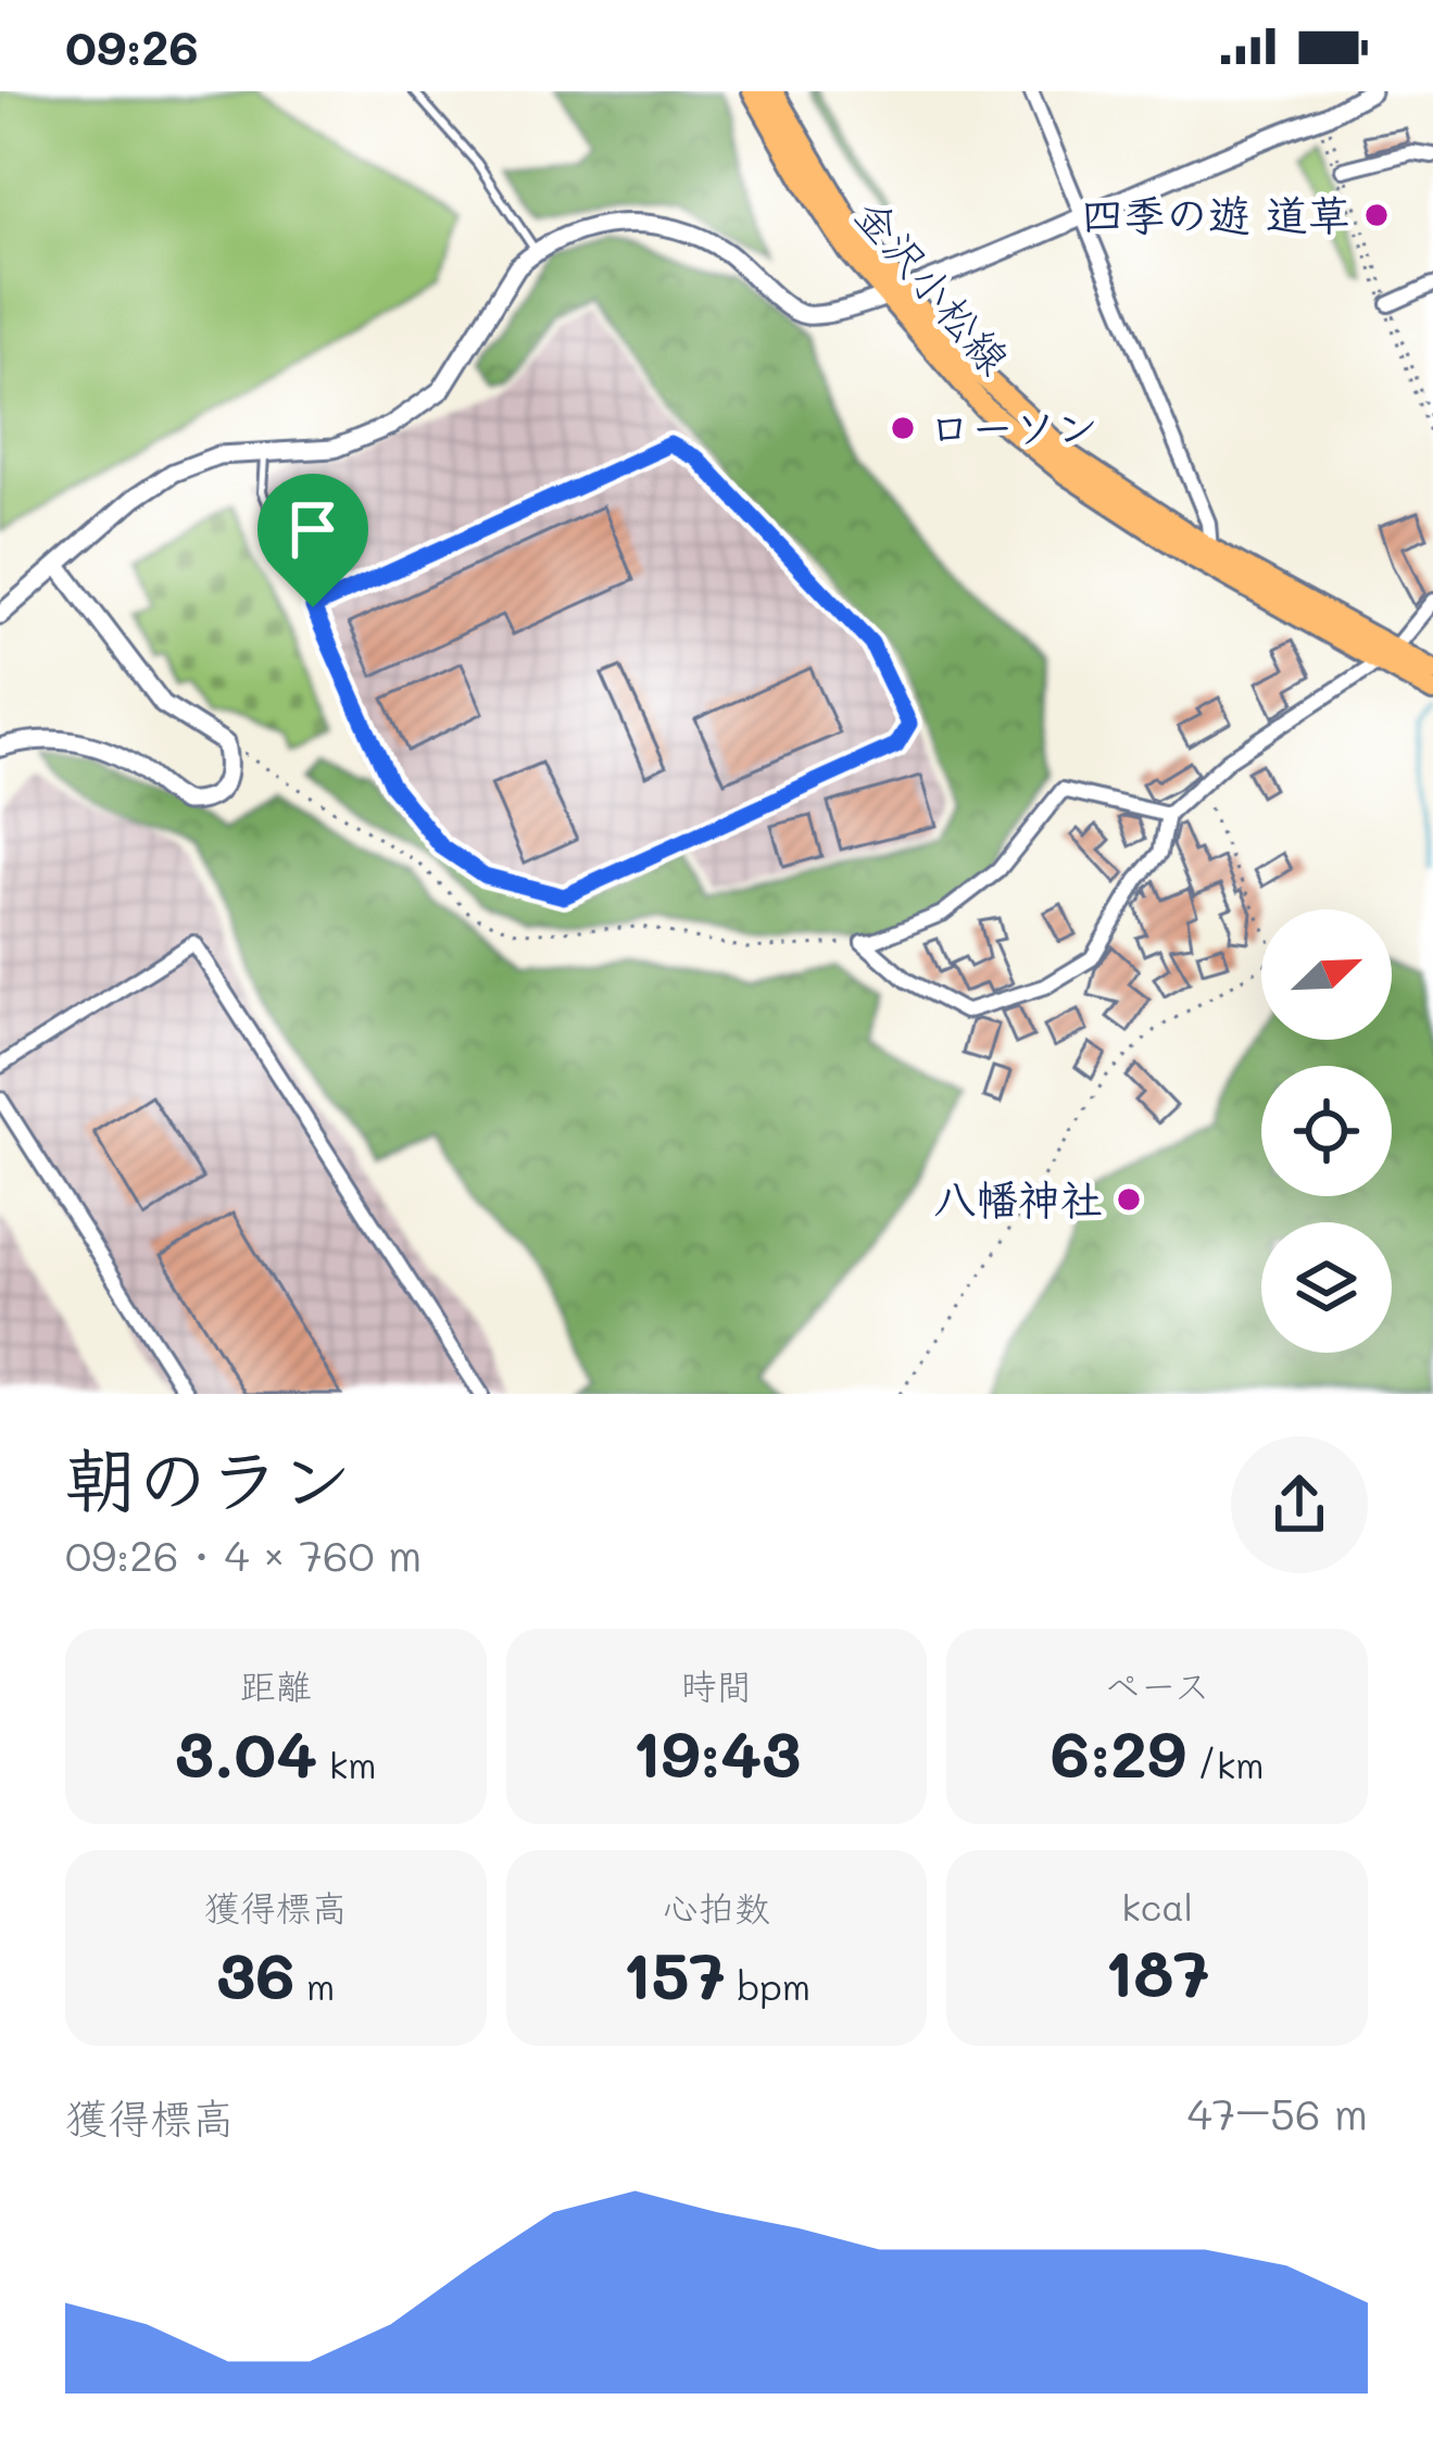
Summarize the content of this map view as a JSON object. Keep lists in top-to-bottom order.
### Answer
{
  "streets": {
    "main road": ["金沢小松線"]
  },
  "places": ["四季の遊 道草", "ローソン", "八幡神社"],
  "north": "top right",
  "page": {
    "status": "09:26",
    "heading": ["朝のラン", "09:26 · 4 × 760 m"],
    "stats": [
      ["距離", "3.04 km"],
      ["時間", "19:43"],
      ["ペース", "6:29 /km"],
      ["獲得標高", "36 m"],
      ["心拍数", "157 bpm"],
      ["kcal", "187"]
    ],
    "chart": ["獲得標高", "47–56 m"]
  }
}
